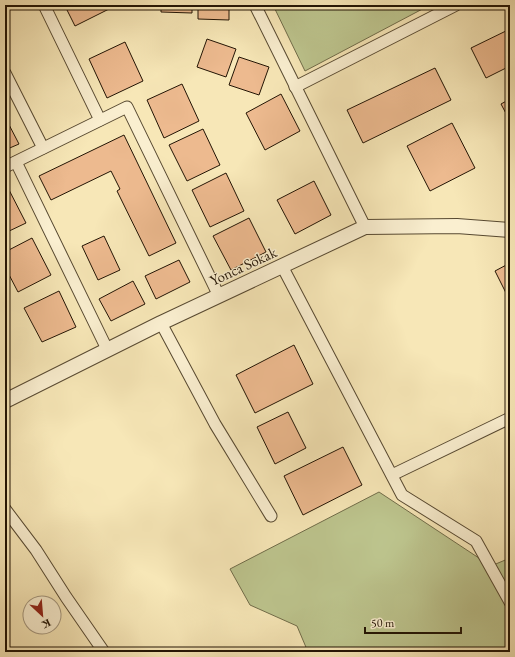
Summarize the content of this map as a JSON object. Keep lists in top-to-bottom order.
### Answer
{
  "streets": {
    "street": ["Yonca Sokak"]
  },
  "scale_bar": "50 m",
  "north": "bottom right"
}
